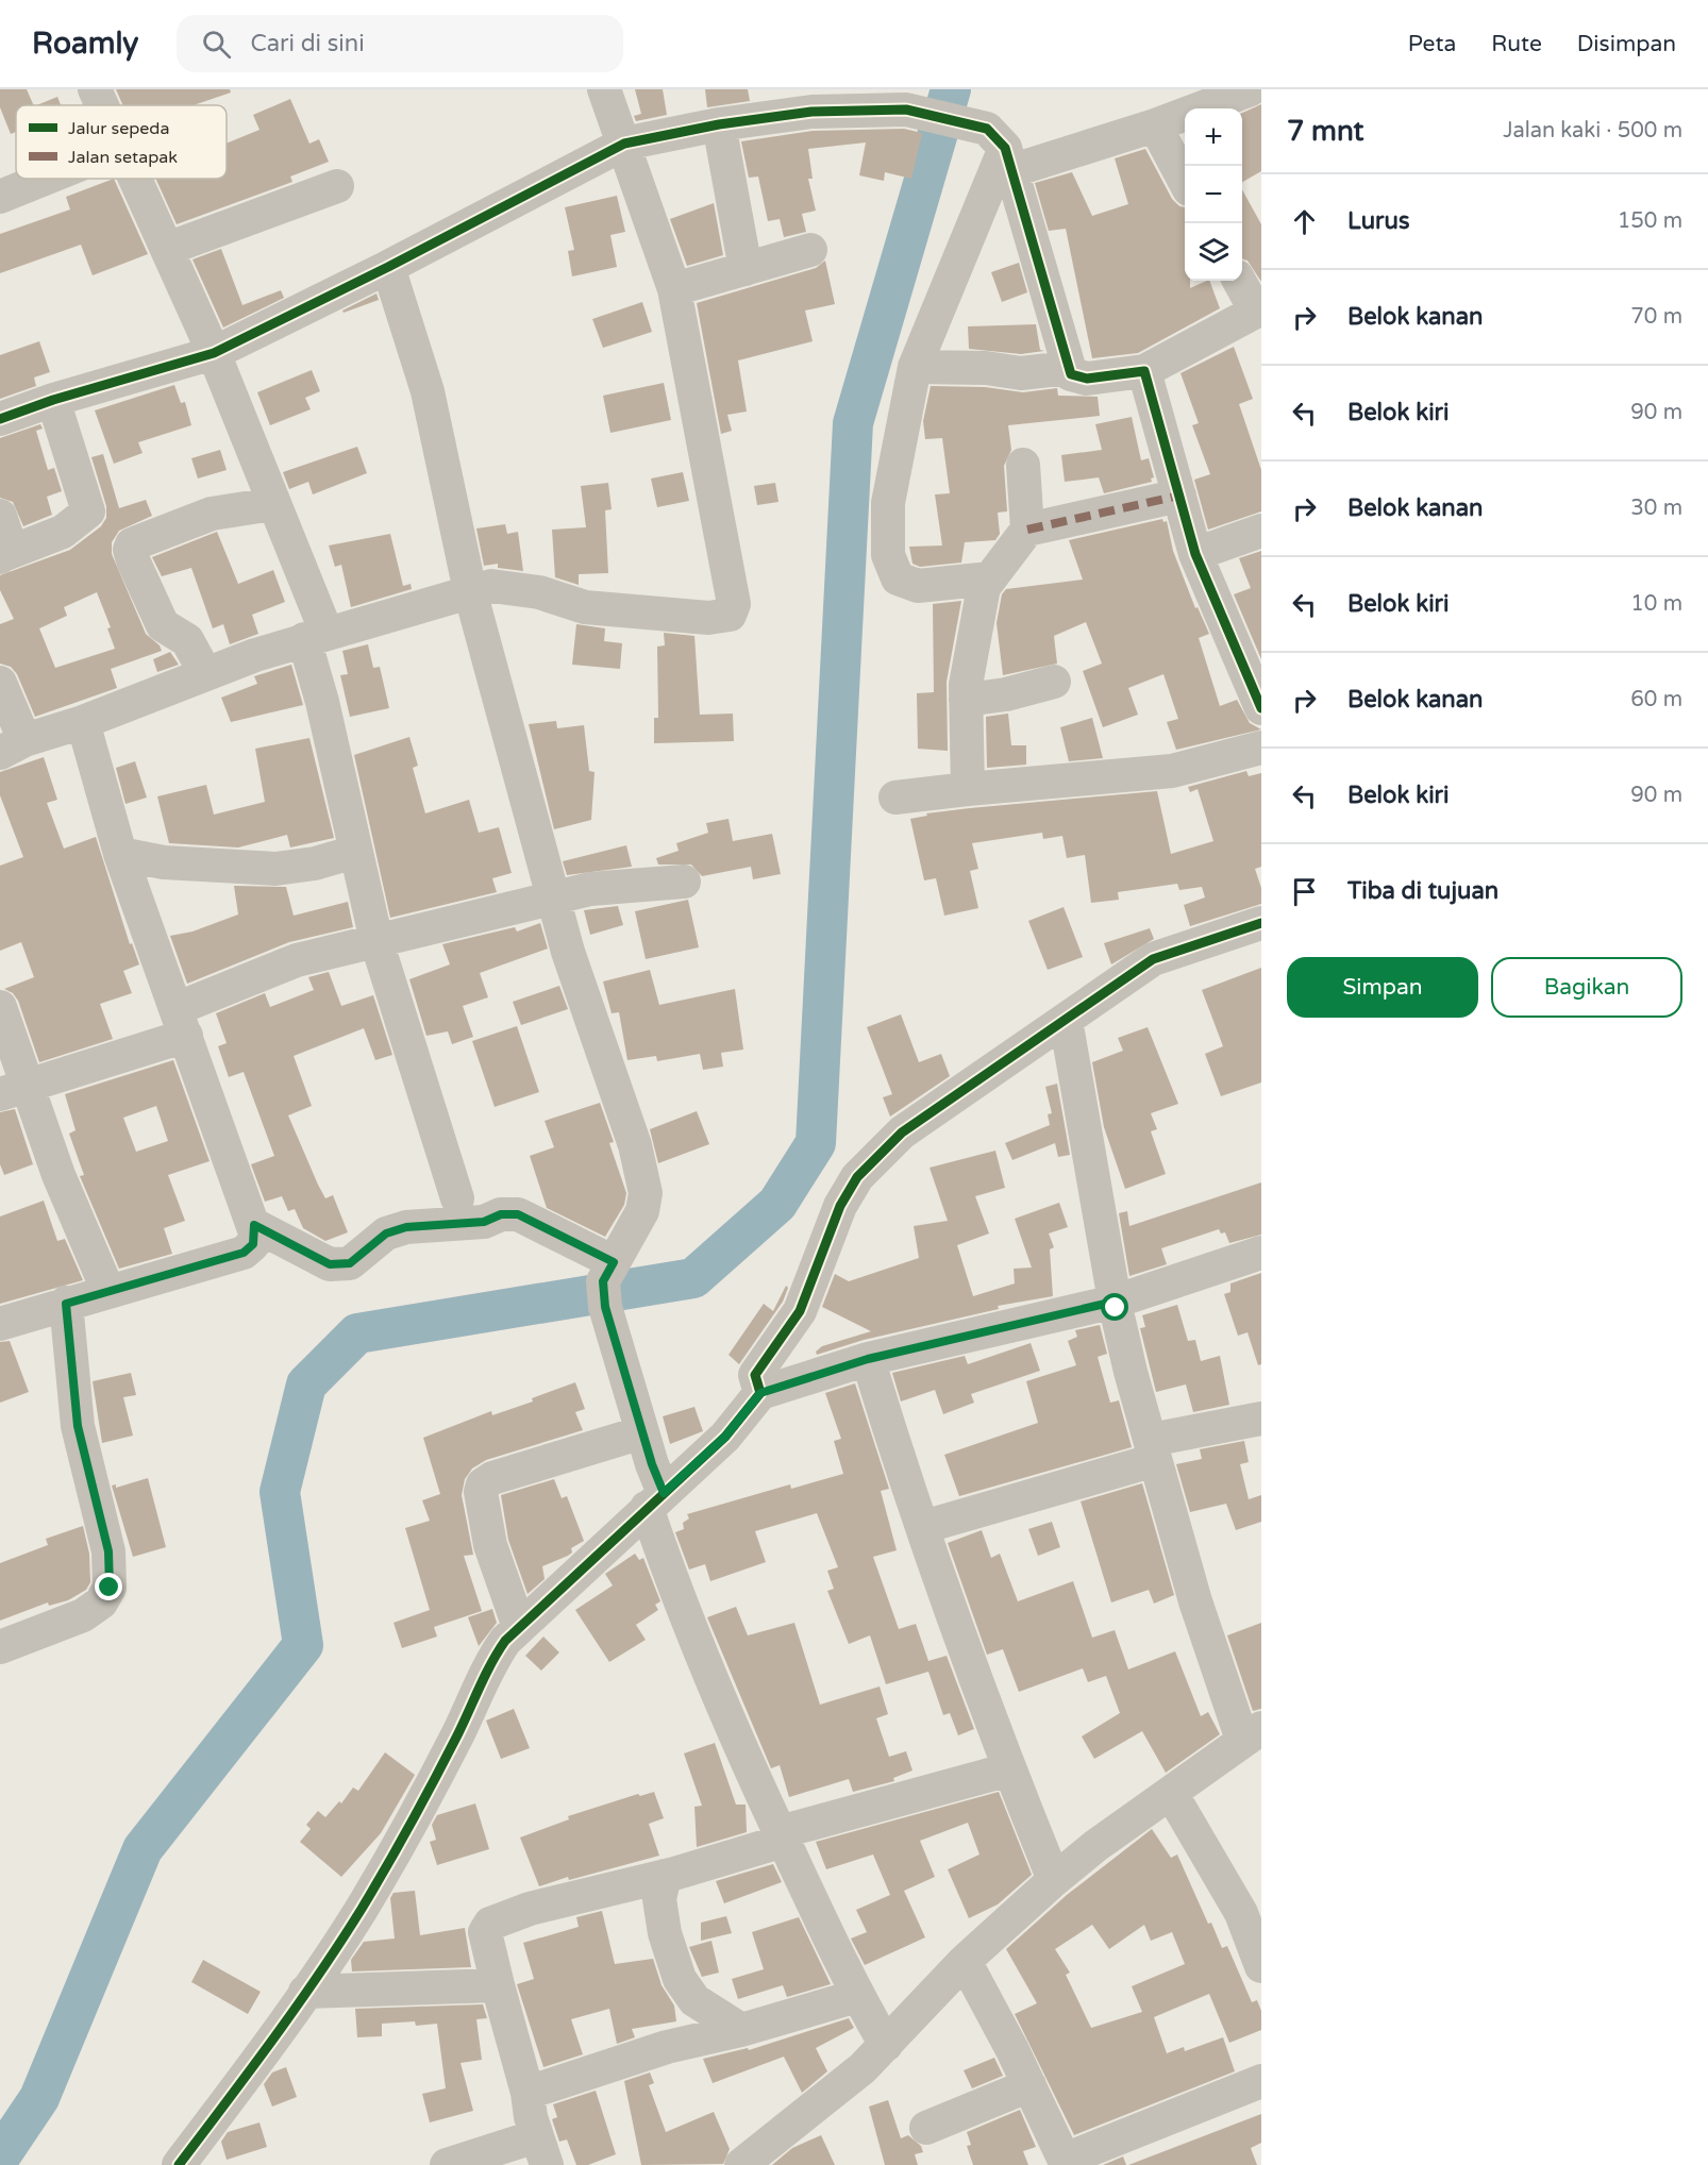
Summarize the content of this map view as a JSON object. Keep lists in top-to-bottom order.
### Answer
{
  "legend": ["Jalur sepeda", "Jalan setapak"],
  "page": {
    "header": "Roamly",
    "search": "Cari di sini",
    "nav": ["Peta", "Rute", "Disimpan"],
    "heading": ["7 mnt", "Jalan kaki · 500 m"],
    "map_buttons": ["+", "−"],
    "list": [
      ["Lurus", "150 m"],
      ["Belok kanan", "70 m"],
      ["Belok kiri", "90 m"],
      ["Belok kanan", "30 m"],
      ["Belok kiri", "10 m"],
      ["Belok kanan", "60 m"],
      ["Belok kiri", "90 m"],
      "Tiba di tujuan"
    ],
    "buttons": ["Simpan", "Bagikan"]
  }
}
